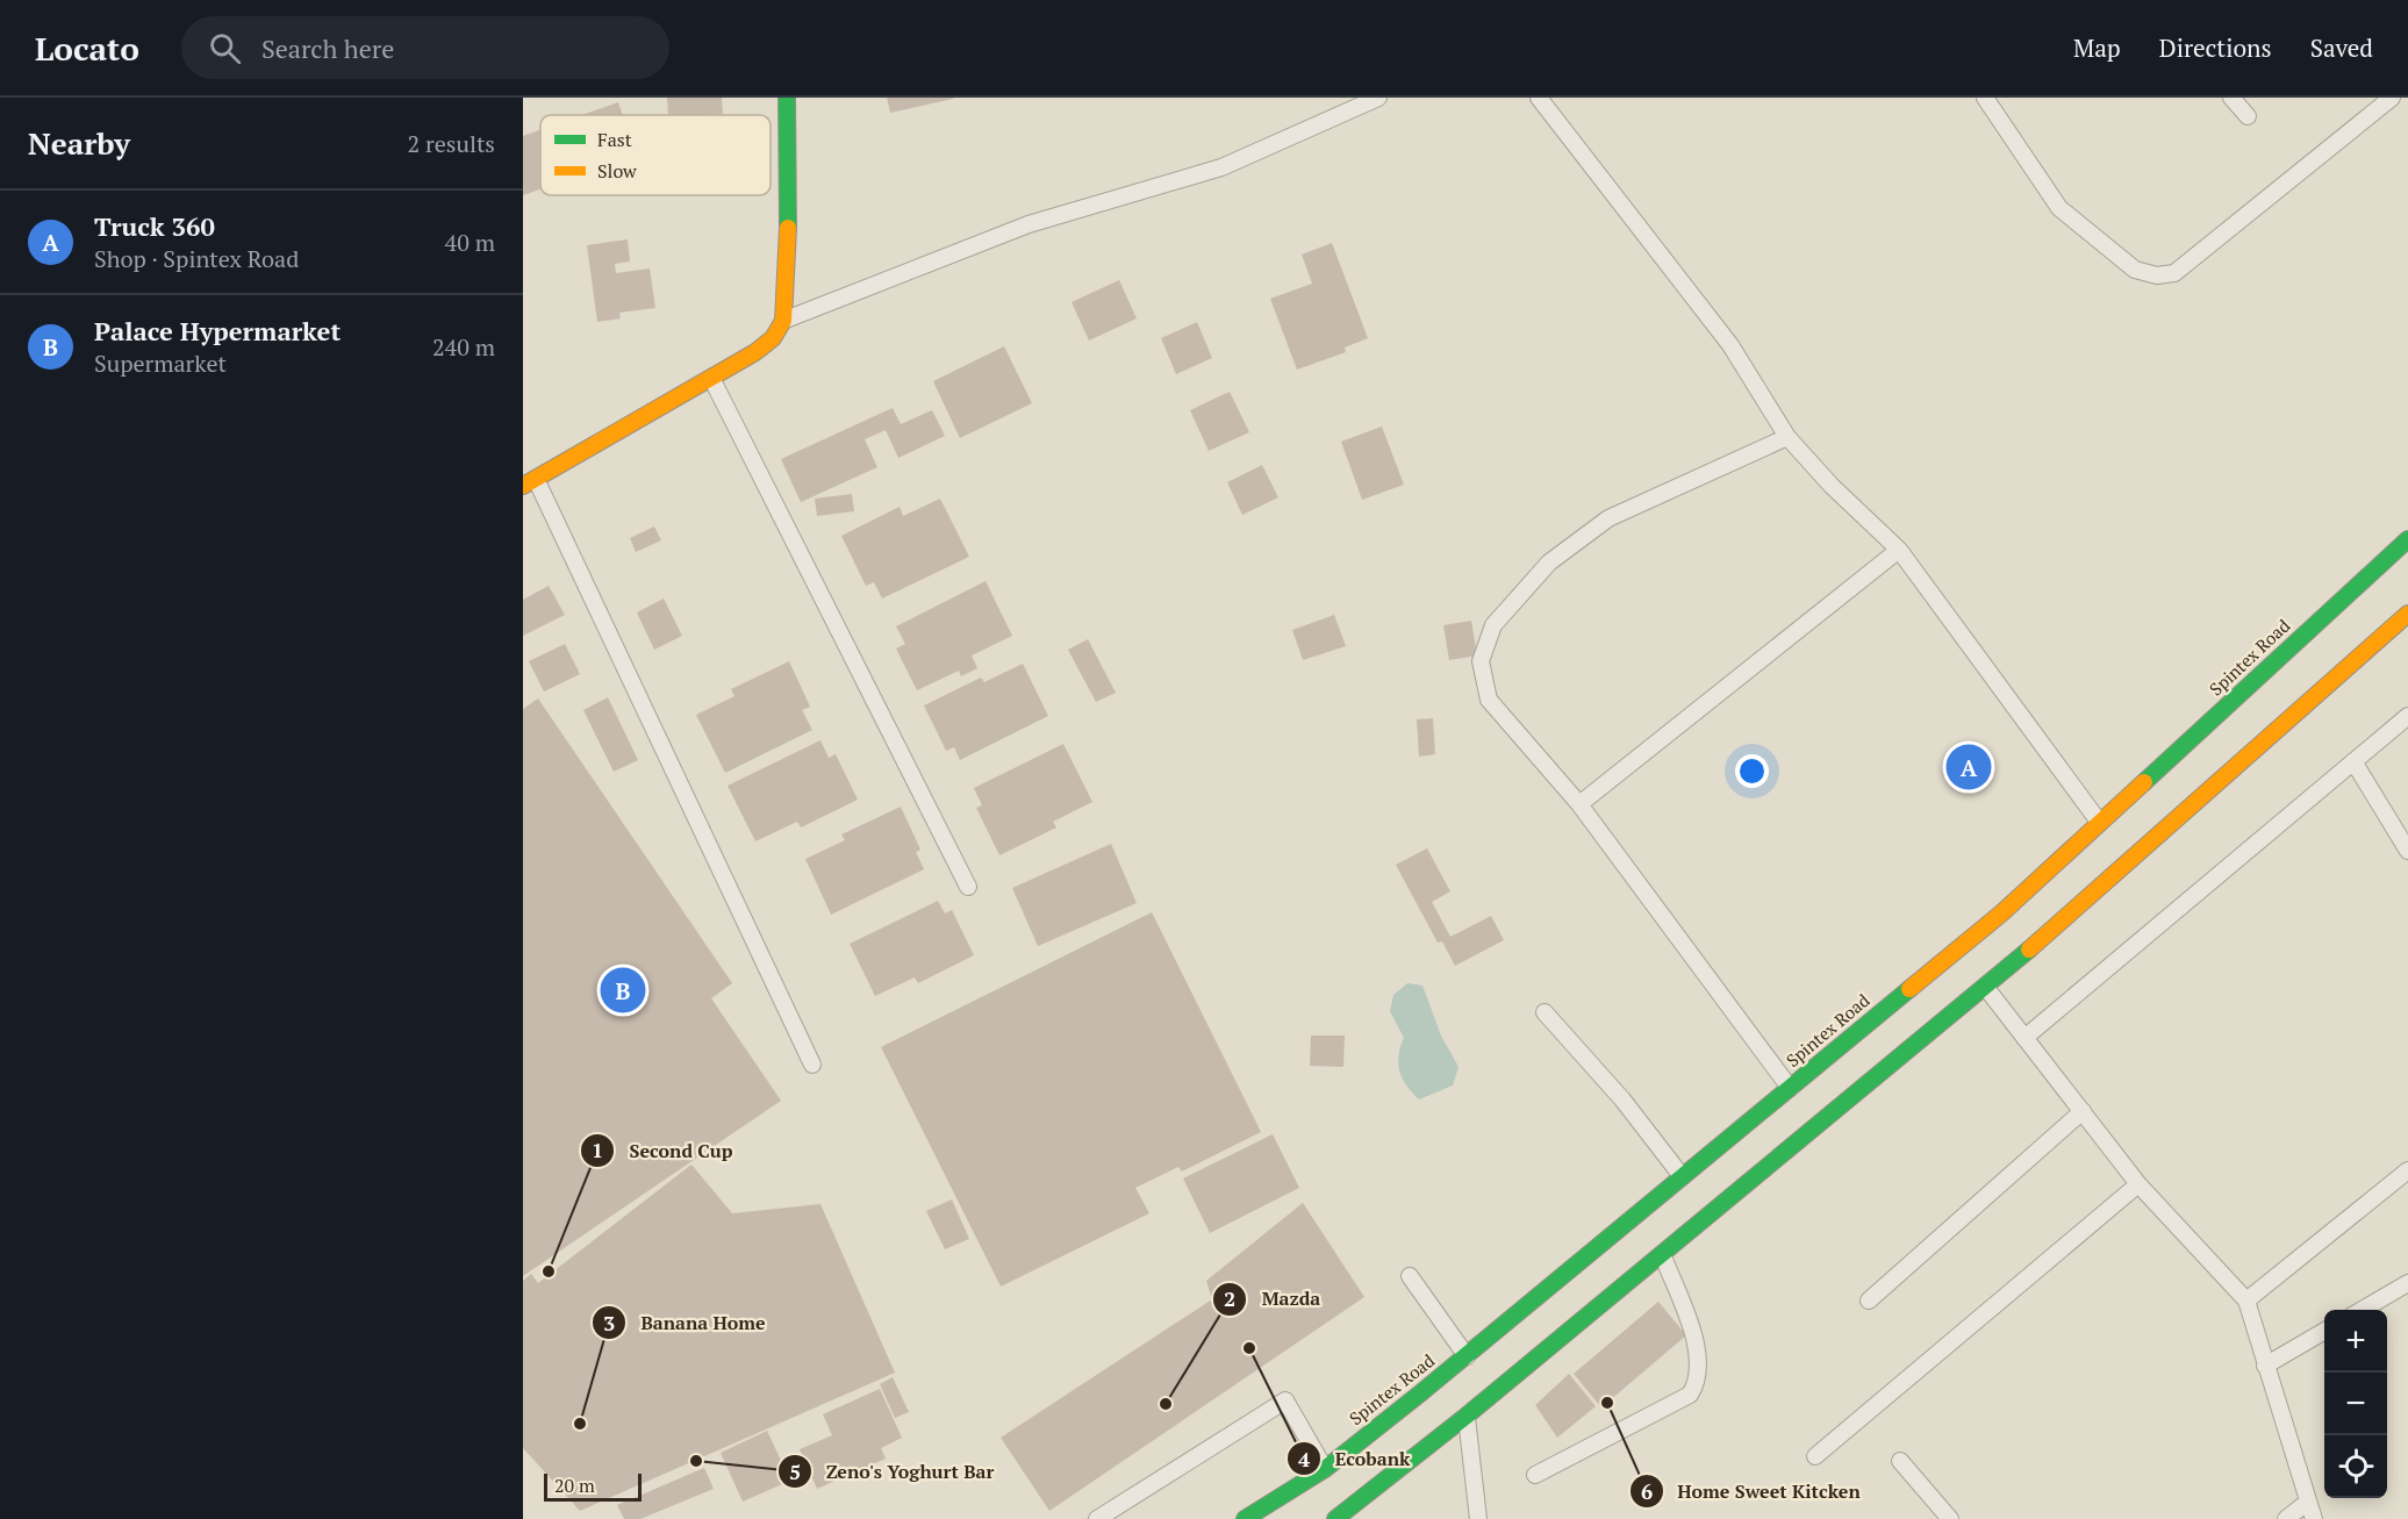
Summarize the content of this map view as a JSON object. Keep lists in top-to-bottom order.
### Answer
{
  "streets": {
    "main road": ["Spintex Road"]
  },
  "places": [
    "Second Cup",
    "Ecobank",
    "Home Sweet Kitcken",
    "Mazda",
    "Banana Home",
    "Zeno's Yoghurt Bar"
  ],
  "legend": ["Fast", "Slow"],
  "scale_bar": "20 m",
  "page": {
    "header": "Locato",
    "search": "Search here",
    "nav": ["Map", "Directions", "Saved"],
    "heading": ["Nearby", "2 results"],
    "list": [
      {
        "mark": "A",
        "name": "Truck 360",
        "note": "Shop · Spintex Road",
        "value": "40 m"
      },
      {
        "mark": "B",
        "name": "Palace Hypermarket",
        "note": "Supermarket",
        "value": "240 m"
      }
    ],
    "pins": ["A", "B"],
    "map_buttons": ["+", "−"],
    "scale": "20 m"
  }
}
